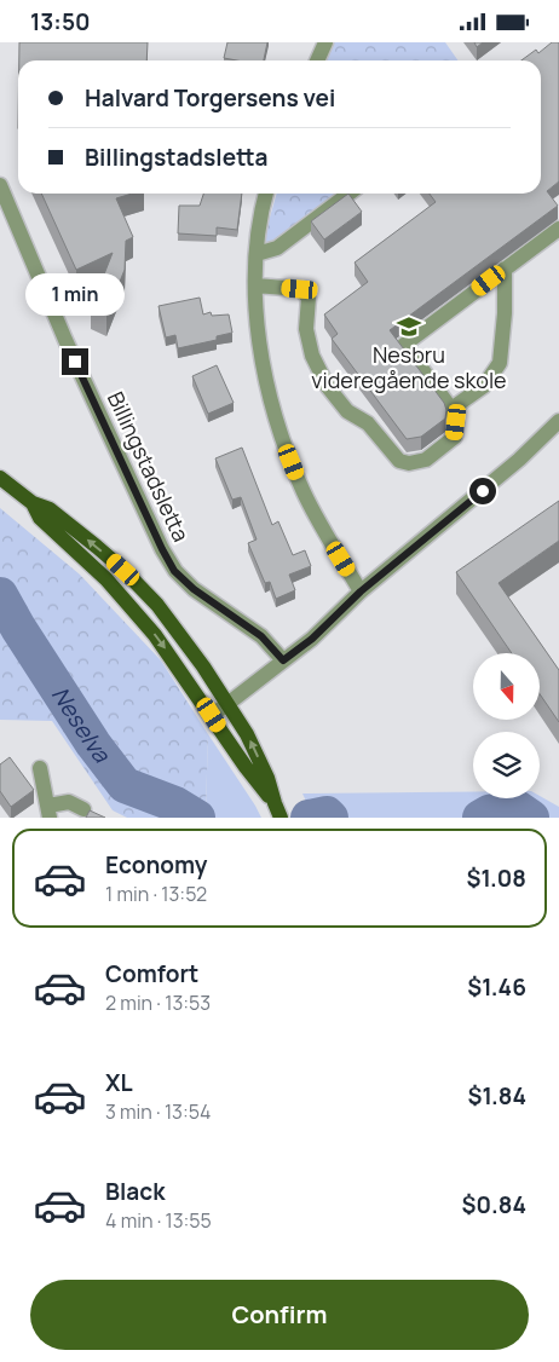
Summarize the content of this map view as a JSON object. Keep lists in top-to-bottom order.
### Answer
{
  "streets": {
    "street": ["Billingstadsletta"]
  },
  "water": ["Neselva"],
  "places": {
    "school or university": ["Nesbru videregående skole"]
  },
  "north": "bottom",
  "page": {
    "status": "13:50",
    "banner": ["Halvard Torgersens vei", "Billingstadsletta"],
    "bubble": "1 min",
    "list": [
      {
        "name": "Economy",
        "note": "1 min · 13:52",
        "value": "$1.08"
      },
      {
        "name": "Comfort",
        "note": "2 min · 13:53",
        "value": "$1.46"
      },
      {
        "name": "XL",
        "note": "3 min · 13:54",
        "value": "$1.84"
      },
      {
        "name": "Black",
        "note": "4 min · 13:55",
        "value": "$0.84"
      }
    ],
    "buttons": "Confirm"
  }
}
